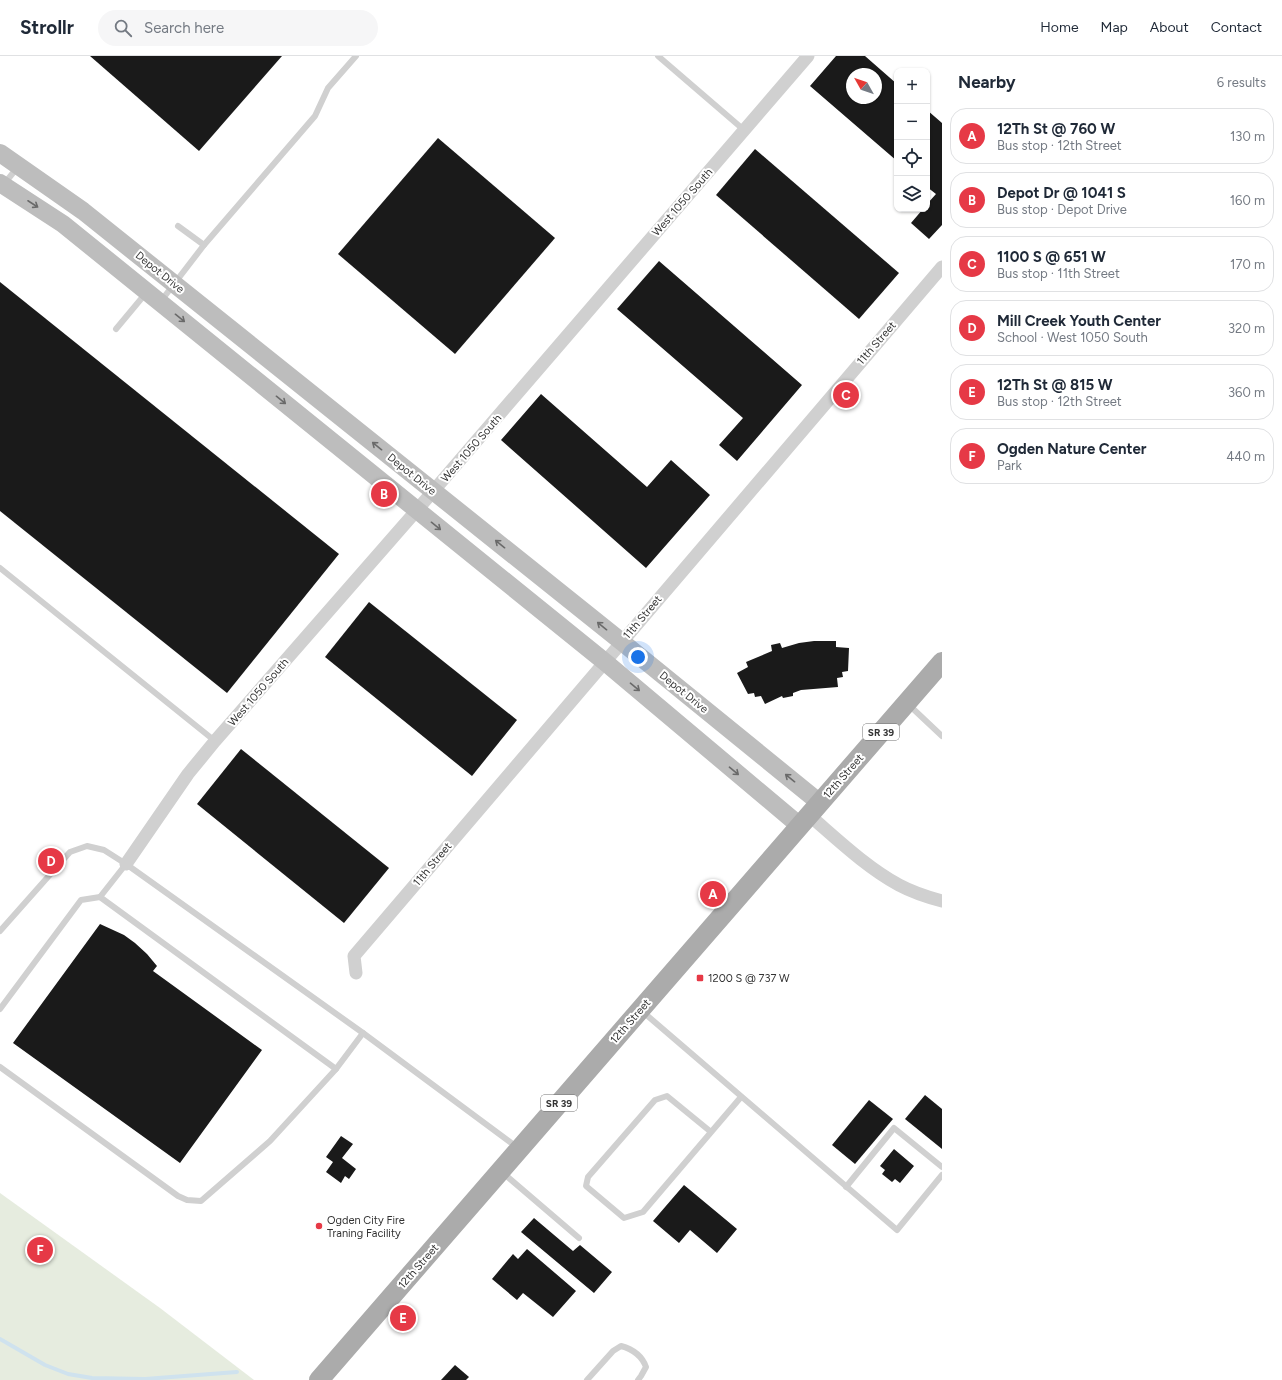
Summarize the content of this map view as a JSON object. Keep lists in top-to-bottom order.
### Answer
{
  "streets": {
    "main road": ["Depot Drive", "SR 39", "12th Street"],
    "street": ["West 1050 South", "11th Street"]
  },
  "crossings": [
    ["West 1050 South", "Depot Drive"],
    ["Depot Drive", "11th Street"],
    ["Depot Drive", "12th Street"]
  ],
  "places": {
    "transit": ["1200 S @ 737 W"],
    "other": ["Ogden City Fire Traning Facility"]
  },
  "north": "top left",
  "page": {
    "header": "Strollr",
    "search": "Search here",
    "nav": [
      "Home",
      "Map",
      "About",
      "Contact"
    ],
    "heading": ["Nearby", "6 results"],
    "map_buttons": ["+", "−"],
    "list": [
      {
        "mark": "A",
        "name": "12Th St @ 760 W",
        "note": "Bus stop · 12th Street",
        "value": "130 m"
      },
      {
        "mark": "B",
        "name": "Depot Dr @ 1041 S",
        "note": "Bus stop · Depot Drive",
        "value": "160 m"
      },
      {
        "mark": "C",
        "name": "1100 S @ 651 W",
        "note": "Bus stop · 11th Street",
        "value": "170 m"
      },
      {
        "mark": "D",
        "name": "Mill Creek Youth Center",
        "note": "School · West 1050 South",
        "value": "320 m"
      },
      {
        "mark": "E",
        "name": "12Th St @ 815 W",
        "note": "Bus stop · 12th Street",
        "value": "360 m"
      },
      {
        "mark": "F",
        "name": "Ogden Nature Center",
        "note": "Park",
        "value": "440 m"
      }
    ],
    "pins": [
      "C",
      "B",
      "D",
      "A",
      "F",
      "E"
    ]
  }
}
